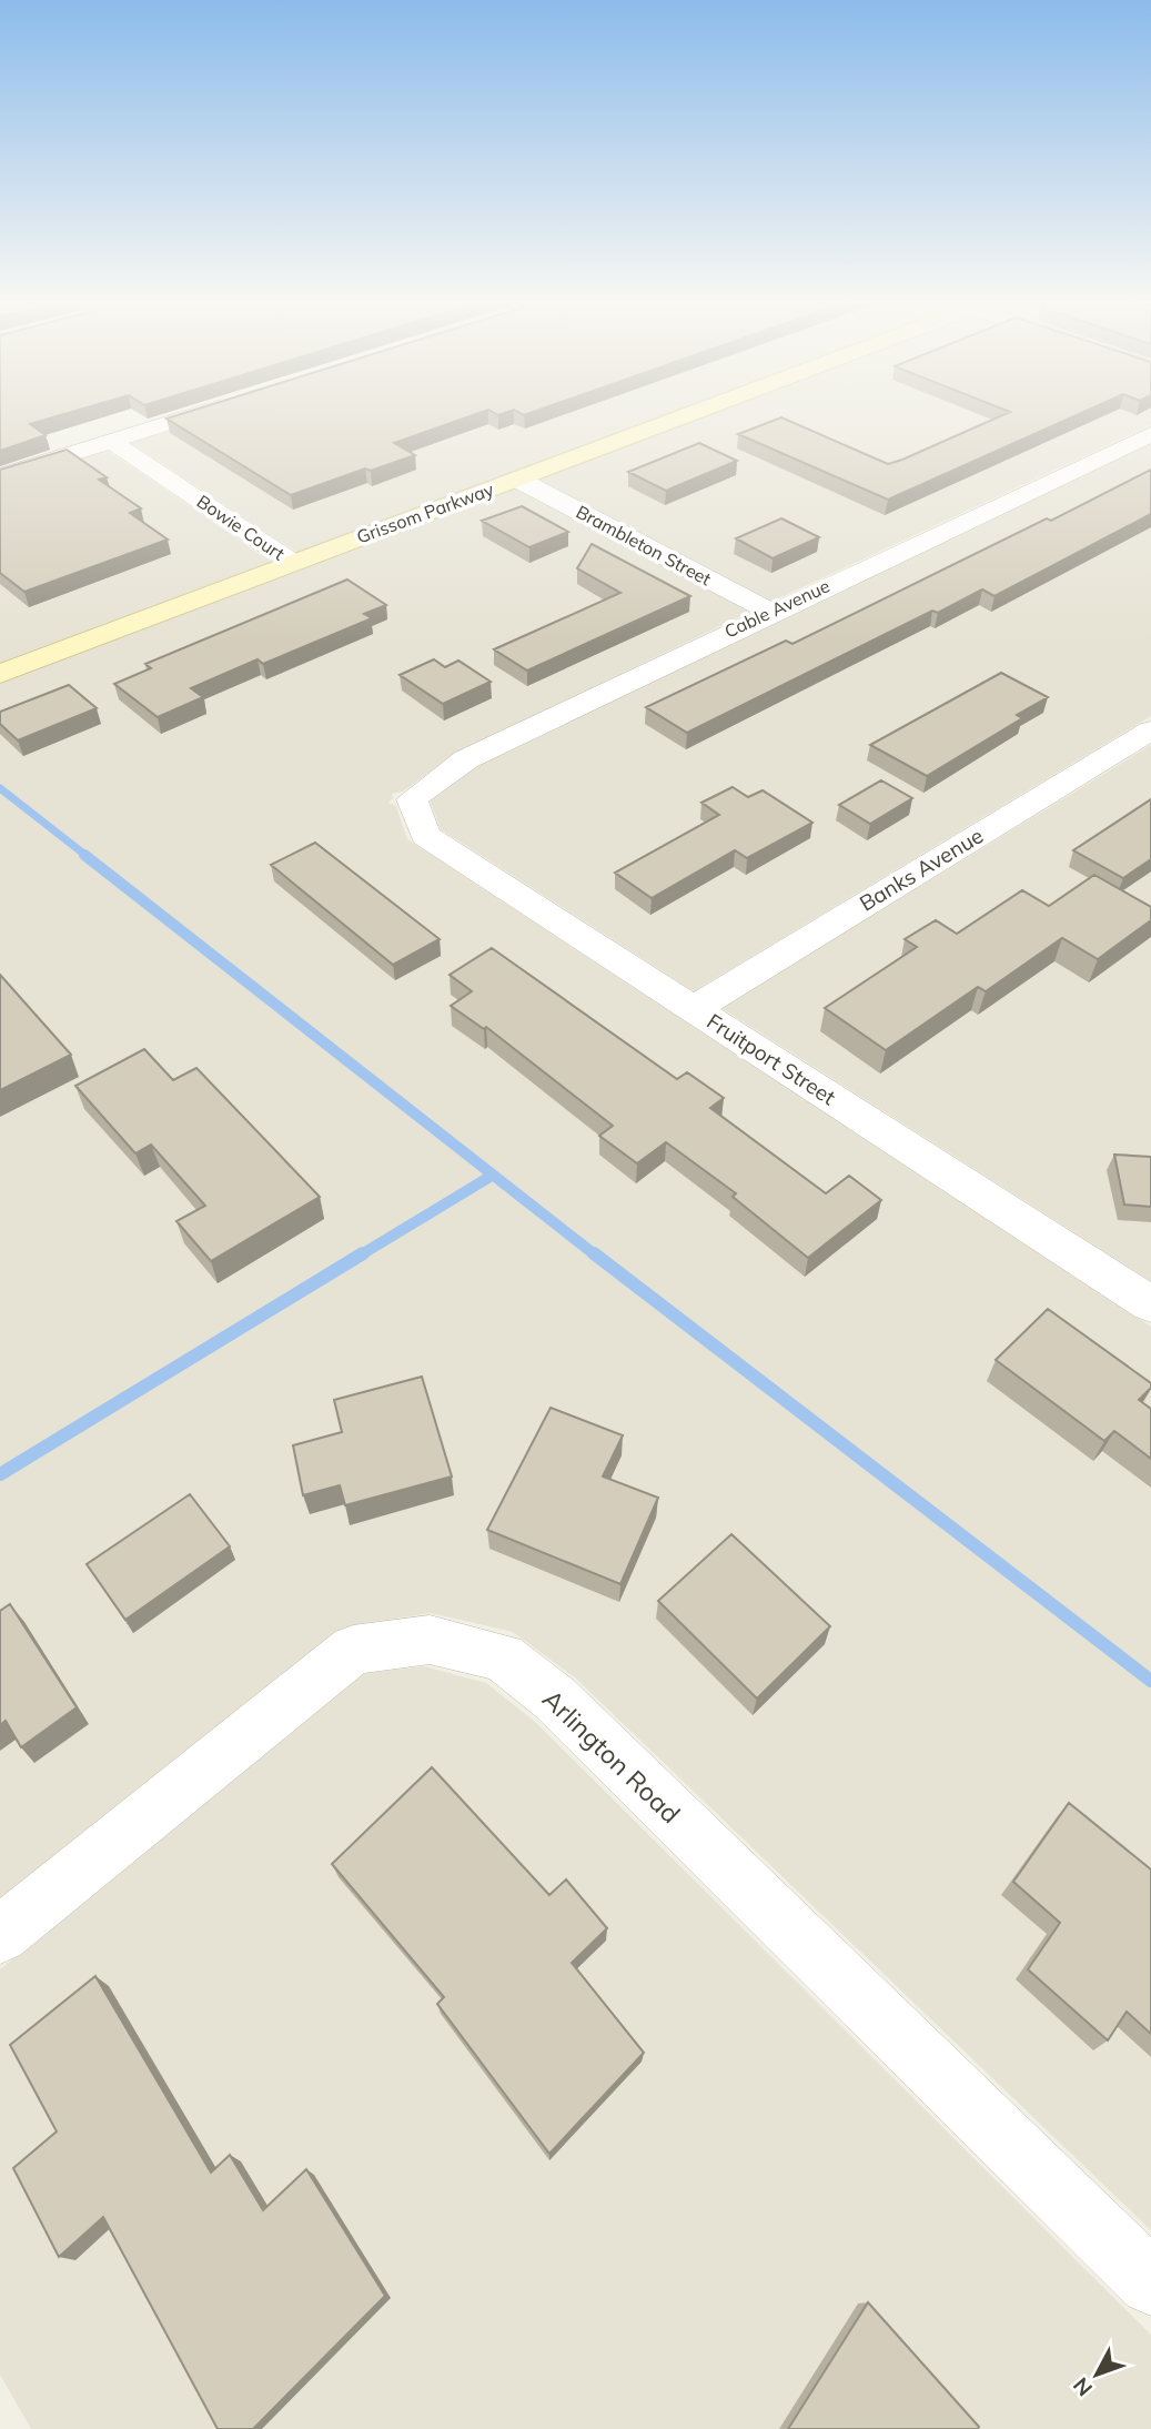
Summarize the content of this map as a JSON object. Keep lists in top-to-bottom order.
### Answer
{
  "streets": {
    "main road": ["Grissom Parkway"],
    "street": [
      "Bowie Court",
      "Brambleton Street",
      "Cable Avenue",
      "Banks Avenue",
      "Fruitport Street",
      "Arlington Road"
    ]
  },
  "crossings": [
    ["Grissom Parkway", "Bowie Court"],
    ["Grissom Parkway", "Brambleton Street"],
    ["Brambleton Street", "Cable Avenue"],
    ["Cable Avenue", "Fruitport Street"],
    ["Banks Avenue", "Fruitport Street"]
  ],
  "north": "bottom left"
}
